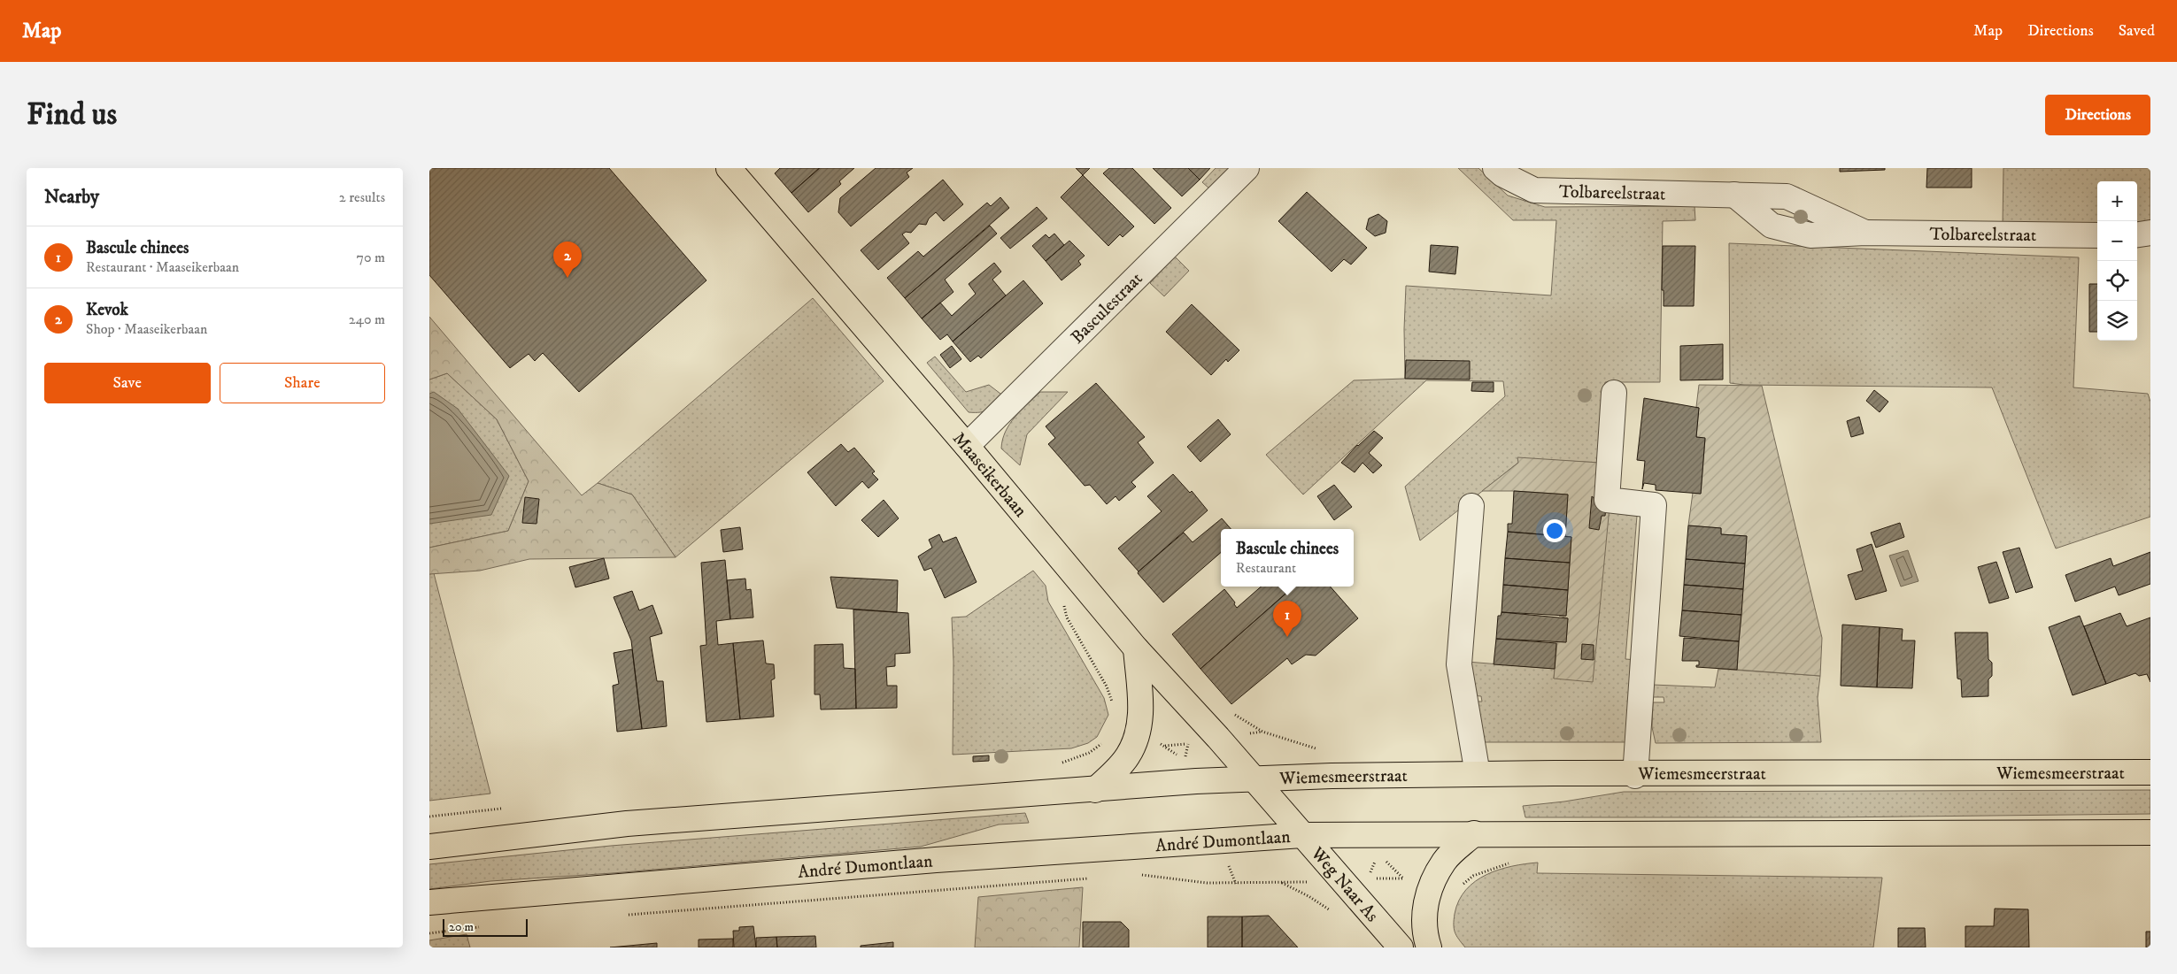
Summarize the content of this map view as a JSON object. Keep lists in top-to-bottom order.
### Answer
{
  "streets": {
    "main road": [
      "Maaseikerbaan",
      "Wiemesmeerstraat",
      "André Dumontlaan",
      "Weg Naar As"
    ],
    "street": ["Tolbareelstraat", "Basculestraat"]
  },
  "crossings": [
    ["Basculestraat", "Maaseikerbaan"],
    ["Maaseikerbaan", "Wiemesmeerstraat"],
    ["Maaseikerbaan", "Weg Naar As"],
    ["Wiemesmeerstraat", "Weg Naar As"],
    ["André Dumontlaan", "Weg Naar As"]
  ],
  "scale_bar": "20 m",
  "page": {
    "header": "Map",
    "nav": ["Map", "Directions", "Saved"],
    "buttons": [
      "Directions",
      ["Save", "Share"]
    ],
    "title": "Find us",
    "heading": ["Nearby", "2 results"],
    "map_buttons": ["+", "−"],
    "list": [
      {
        "mark": "1",
        "name": "Bascule chinees",
        "note": "Restaurant · Maaseikerbaan",
        "value": "70 m"
      },
      {
        "mark": "2",
        "name": "Kevok",
        "note": "Shop · Maaseikerbaan",
        "value": "240 m"
      }
    ],
    "pins": ["2", "1"],
    "popup": ["Bascule chinees", "Restaurant"],
    "scale": "20 m"
  }
}
